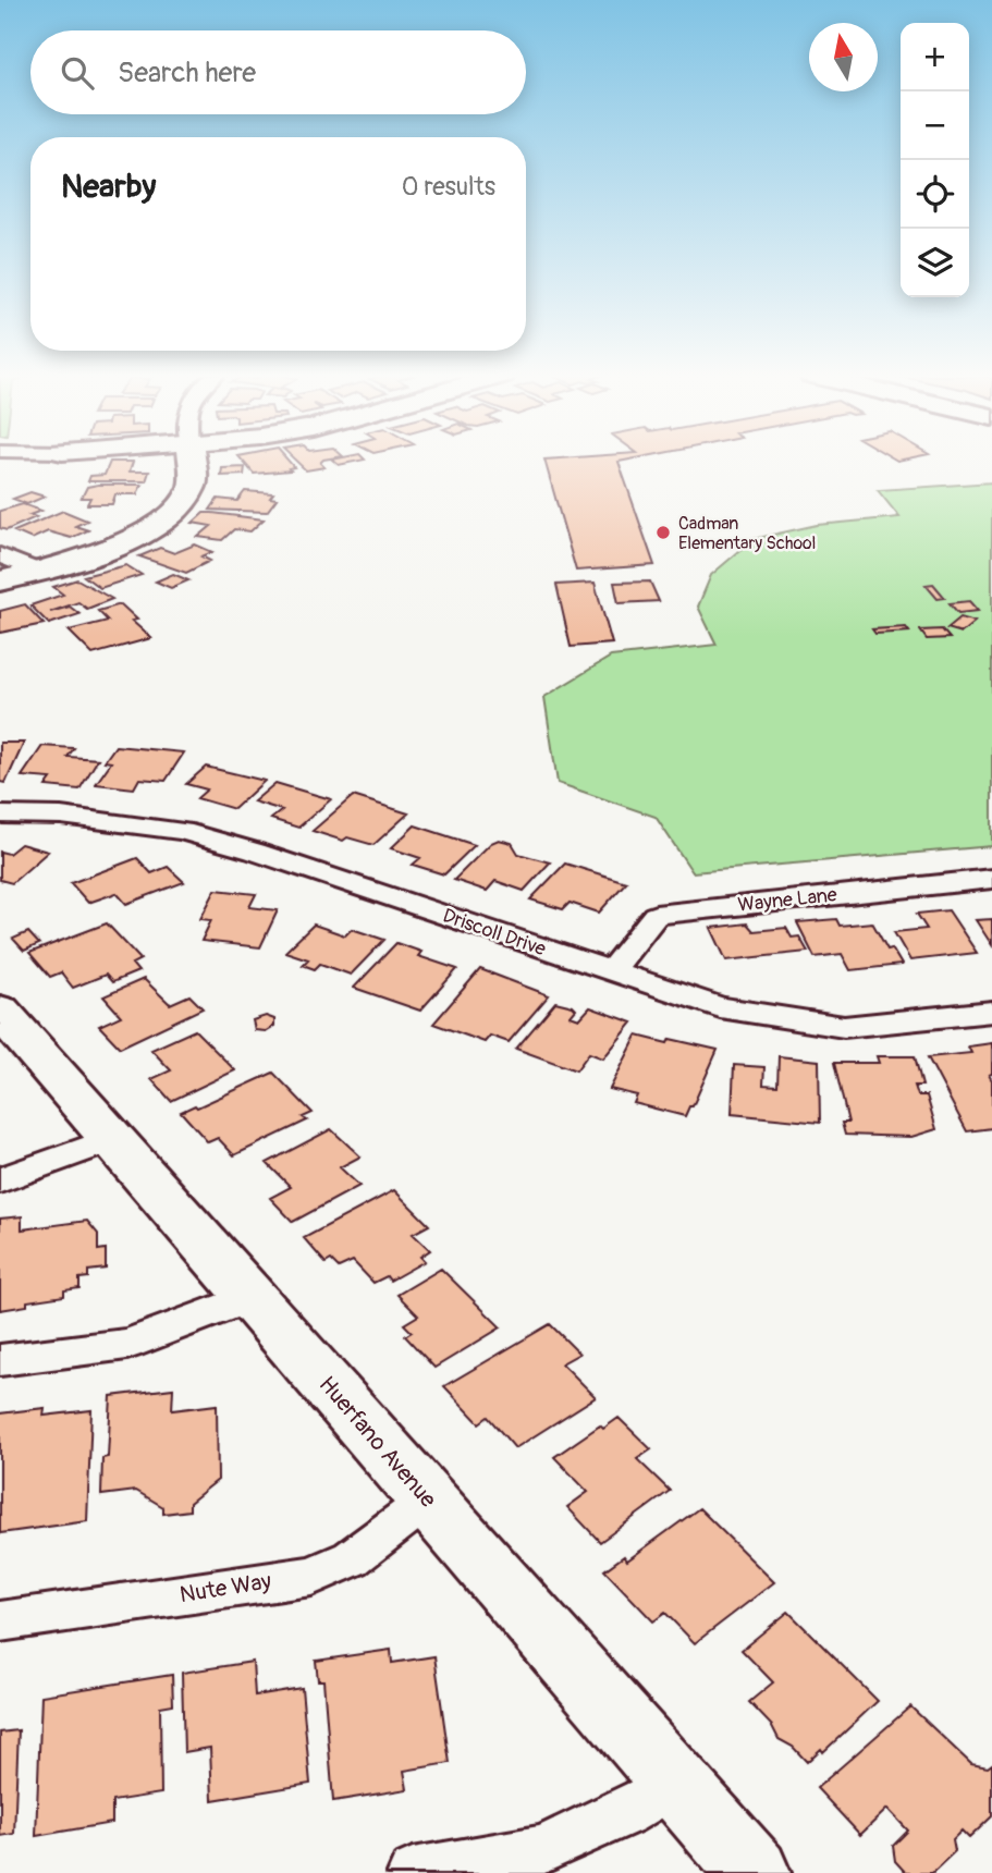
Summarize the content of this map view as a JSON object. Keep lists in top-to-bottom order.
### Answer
{
  "streets": {
    "street": [
      "Wayne Lane",
      "Driscoll Drive",
      "Huerfano Avenue",
      "Nute Way"
    ]
  },
  "crossings": [
    ["Wayne Lane", "Driscoll Drive"],
    ["Huerfano Avenue", "Nute Way"]
  ],
  "places": ["Cadman Elementary School"],
  "north": "top",
  "page": {
    "map_buttons": ["+", "−"],
    "search": "Search here",
    "heading": ["Nearby", "0 results"]
  }
}
